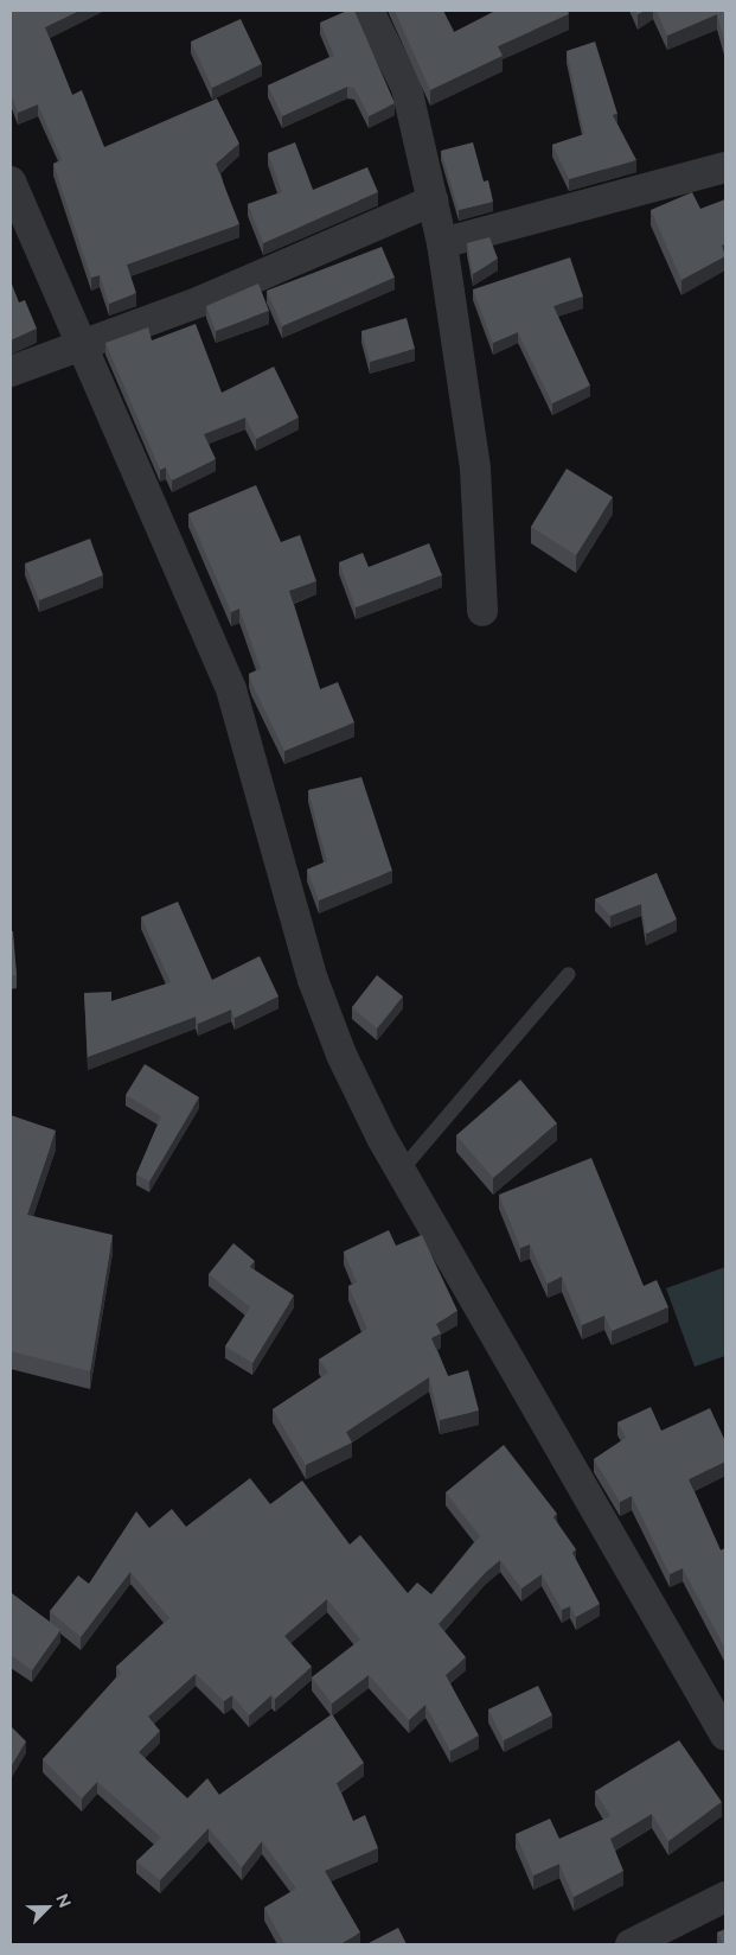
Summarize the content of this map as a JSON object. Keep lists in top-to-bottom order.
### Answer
{
  "north": "top right"
}
